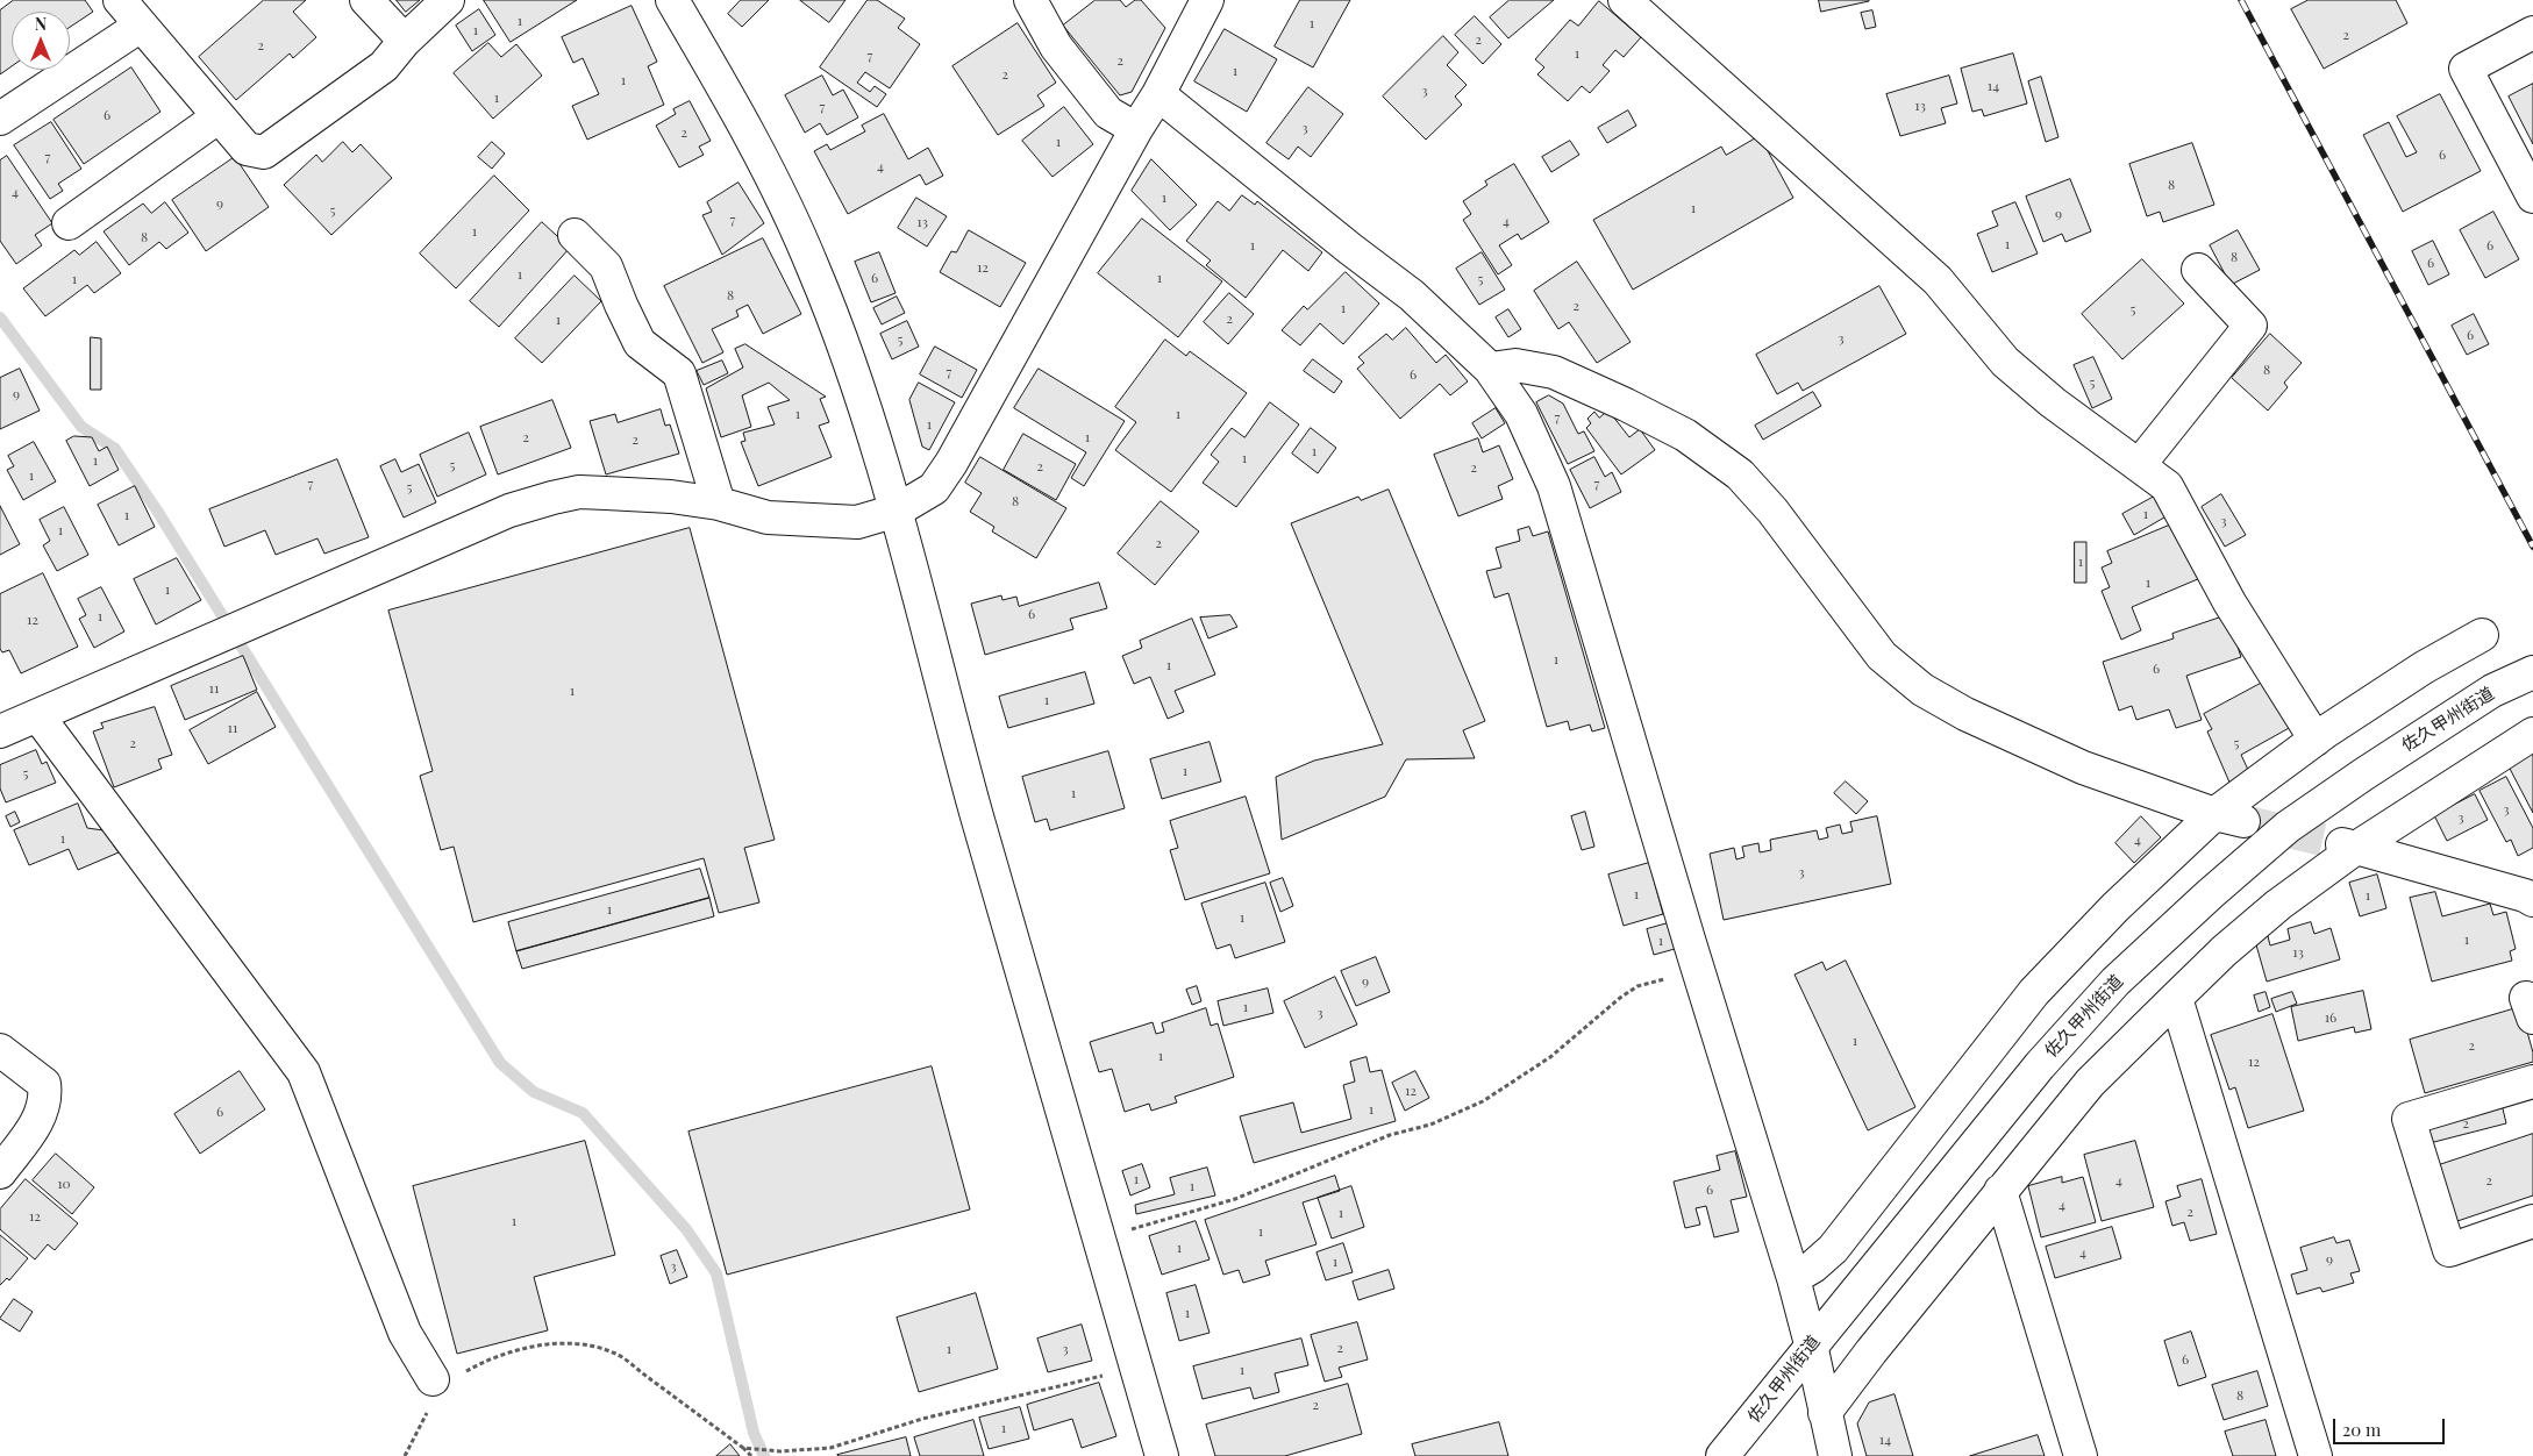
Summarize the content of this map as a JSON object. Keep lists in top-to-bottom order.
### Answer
{
  "streets": {
    "main road": ["佐久甲州街道"]
  },
  "house_numbers": [
    "1",
    "1",
    "1",
    "2",
    "2",
    "2",
    "1",
    "7",
    "2",
    "1",
    "2",
    "1",
    "14",
    "3",
    "1",
    "13",
    "7",
    "6",
    "3",
    "2",
    "1",
    "6",
    "7",
    "4",
    "8",
    "4",
    "1",
    "9",
    "1",
    "5",
    "9",
    "7",
    "4",
    "13",
    "1",
    "8",
    "1",
    "1",
    "6",
    "8",
    "6",
    "12",
    "1",
    "6",
    "1",
    "1",
    "5",
    "8",
    "2",
    "1",
    "5",
    "2",
    "1",
    "6",
    "3",
    "5",
    "8",
    "7",
    "6",
    "5",
    "9",
    "1",
    "1",
    "7",
    "1",
    "2",
    "1",
    "2",
    "1",
    "1",
    "1",
    "5",
    "2",
    "2",
    "1",
    "7",
    "7",
    "5",
    "8",
    "1",
    "1",
    "3",
    "1",
    "2",
    "1",
    "1",
    "1",
    "6",
    "1",
    "12",
    "1",
    "1",
    "6",
    "11",
    "1",
    "1",
    "11",
    "2",
    "5",
    "1",
    "5",
    "1",
    "3",
    "3",
    "1",
    "4",
    "3",
    "1",
    "1",
    "1",
    "1",
    "1",
    "1",
    "13",
    "9",
    "1",
    "3",
    "16",
    "1",
    "2",
    "1",
    "12",
    "12",
    "1",
    "6",
    "2",
    "1",
    "4",
    "2",
    "10",
    "1",
    "6",
    "4",
    "2",
    "1",
    "12",
    "1",
    "1",
    "1",
    "4",
    "9",
    "1",
    "3",
    "1",
    "2",
    "1",
    "3",
    "6",
    "1",
    "8",
    "2",
    "1",
    "14"
  ],
  "scale_bar": "20 m",
  "north": "top"
}
